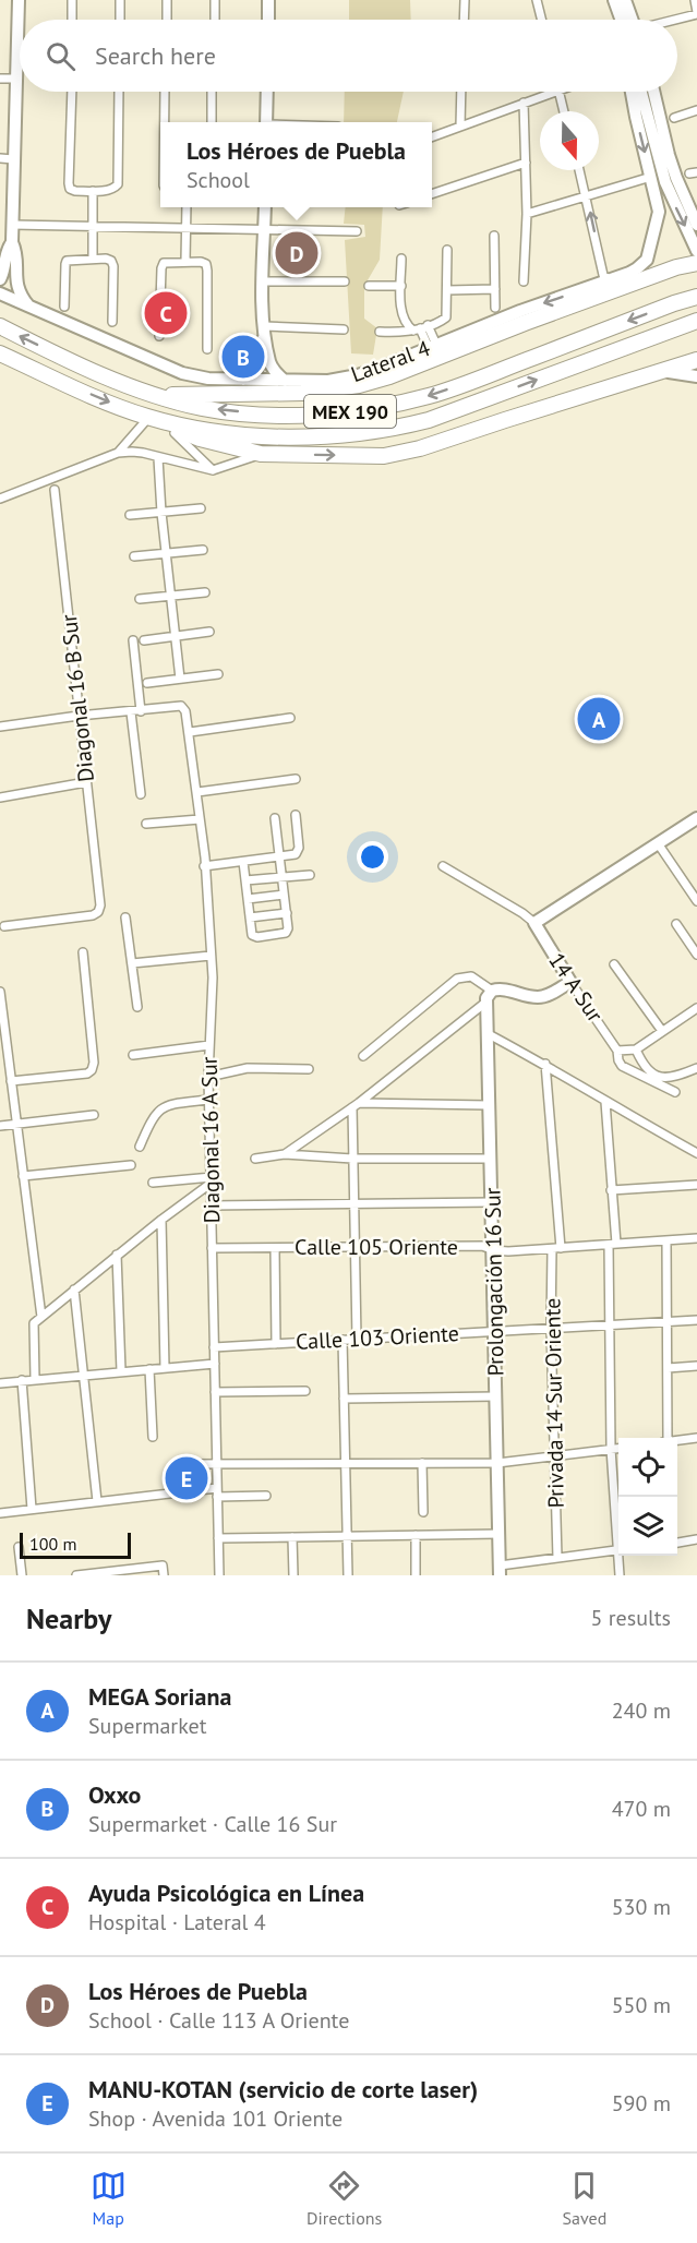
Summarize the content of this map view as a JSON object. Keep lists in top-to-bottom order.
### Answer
{
  "streets": {
    "highway": ["MEX 190"],
    "street": [
      "Lateral 4",
      "Diagonal 16 B Sur",
      "14 A Sur",
      "Diagonal 16 A Sur",
      "Calle 105 Oriente",
      "Prolongación 16 Sur",
      "Calle 103 Oriente",
      "Privada 14 Sur Oriente"
    ]
  },
  "crossings": [
    ["Diagonal 16 A Sur", "Calle 105 Oriente"],
    ["Diagonal 16 A Sur", "Calle 103 Oriente"],
    ["Calle 105 Oriente", "Prolongación 16 Sur"],
    ["Calle 105 Oriente", "Privada 14 Sur Oriente"],
    ["Prolongación 16 Sur", "Calle 103 Oriente"],
    ["Calle 103 Oriente", "Privada 14 Sur Oriente"]
  ],
  "scale_bar": "100 m",
  "north": "bottom",
  "page": {
    "search": "Search here",
    "popup": ["Los Héroes de Puebla", "School"],
    "pins": [
      "D",
      "C",
      "B",
      "A",
      "E"
    ],
    "scale": "100 m",
    "heading": ["Nearby", "5 results"],
    "list": [
      {
        "mark": "A",
        "name": "MEGA Soriana",
        "note": "Supermarket",
        "value": "240 m"
      },
      {
        "mark": "B",
        "name": "Oxxo",
        "note": "Supermarket · Calle 16 Sur",
        "value": "470 m"
      },
      {
        "mark": "C",
        "name": "Ayuda Psicológica en Línea",
        "note": "Hospital · Lateral 4",
        "value": "530 m"
      },
      {
        "mark": "D",
        "name": "Los Héroes de Puebla",
        "note": "School · Calle 113 A Oriente",
        "value": "550 m"
      },
      {
        "mark": "E",
        "name": "MANU-KOTAN (servicio de corte laser)",
        "note": "Shop · Avenida 101 Oriente",
        "value": "590 m"
      }
    ],
    "nav": ["Map", "Directions", "Saved"]
  }
}
